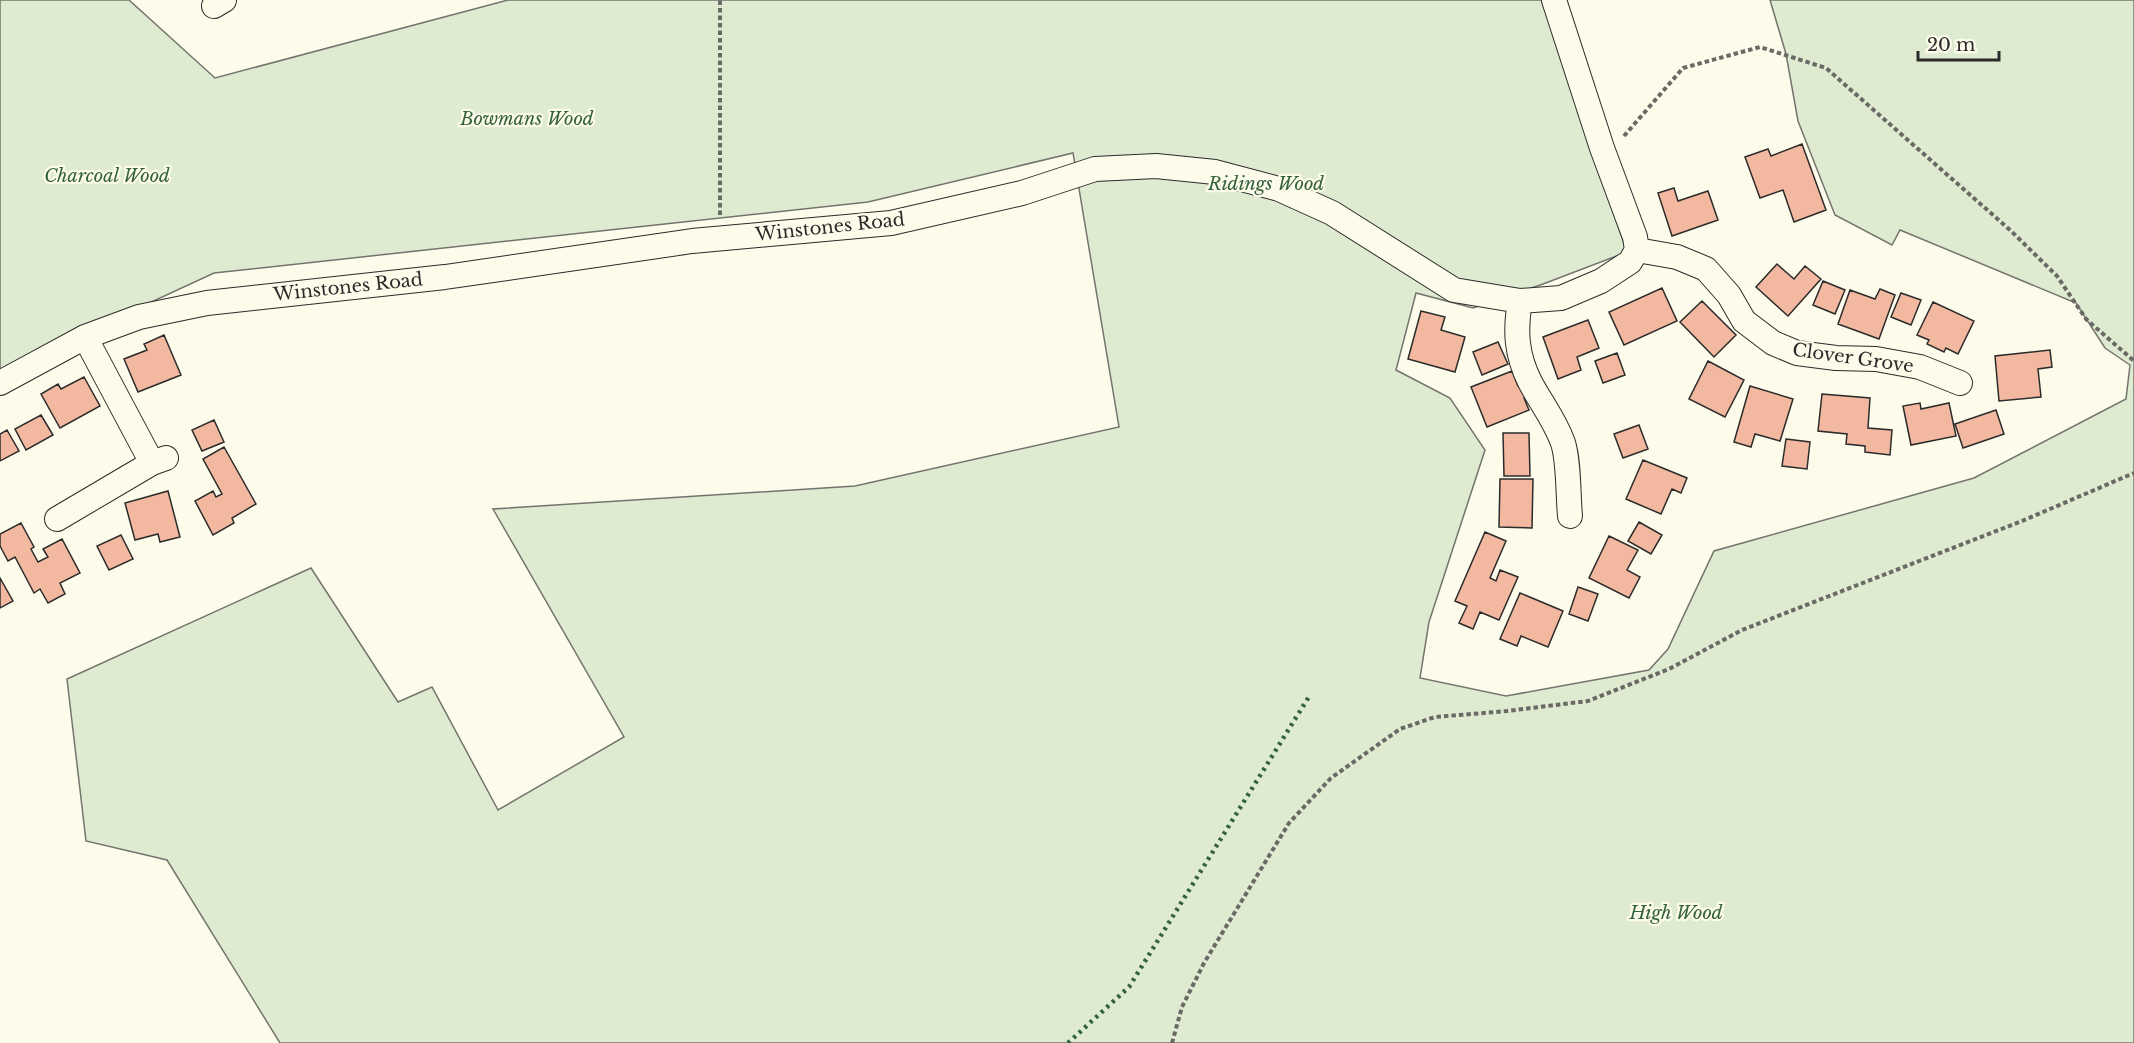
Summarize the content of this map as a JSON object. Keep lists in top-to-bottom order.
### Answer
{
  "streets": {
    "street": ["Winstones Road", "Clover Grove"]
  },
  "crossings": [
    ["Winstones Road", "Clover Grove"]
  ],
  "parks": [
    "Bowmans Wood",
    "Charcoal Wood",
    "Ridings Wood",
    "High Wood"
  ],
  "scale_bar": "20 m"
}
